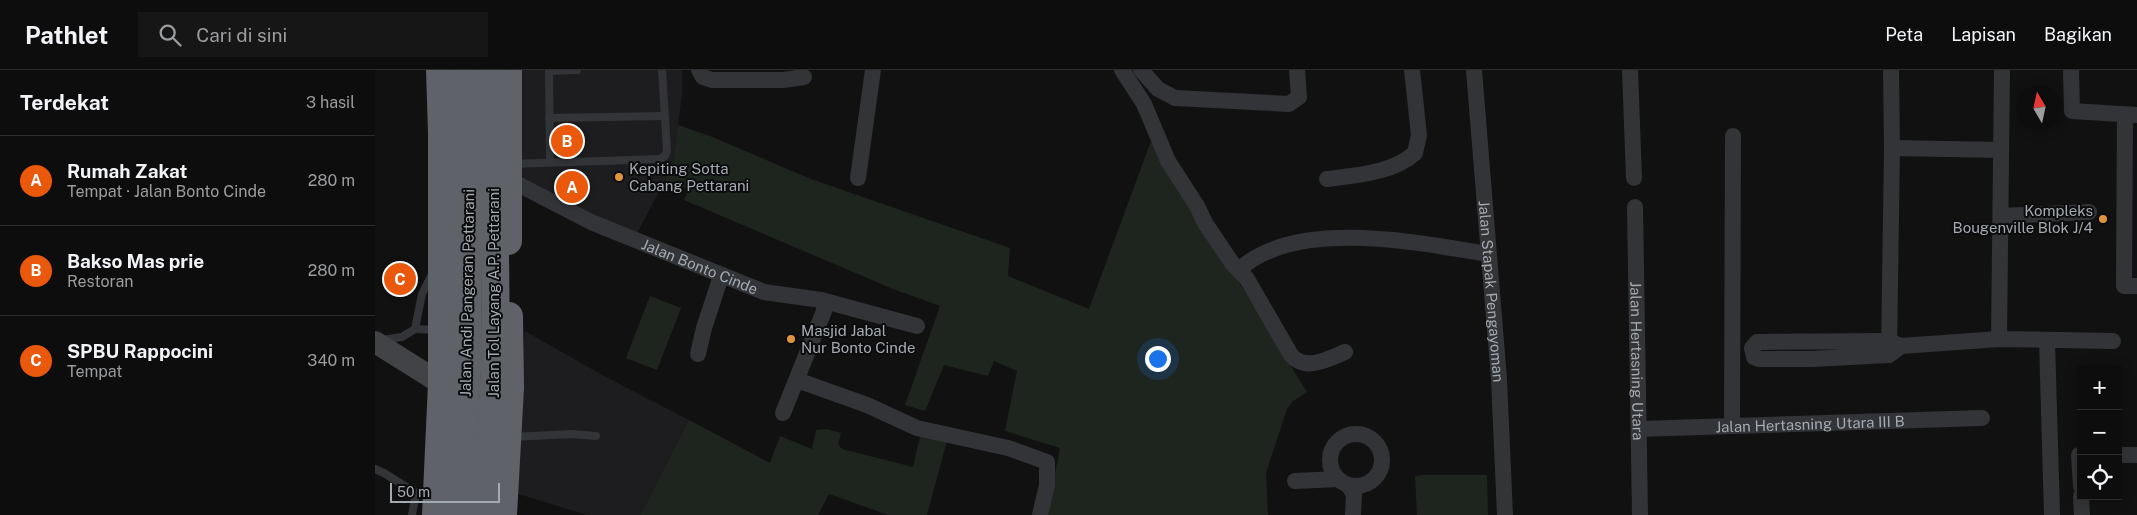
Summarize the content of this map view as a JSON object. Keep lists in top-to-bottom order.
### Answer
{
  "streets": {
    "highway": ["Jalan Andi Pangeran Pettarani", "Jalan Tol Layang A.P. Pettarani"],
    "street": [
      "Jalan Bonto Cinde",
      "Jalan Stapak Pengayoman",
      "Jalan Hertasning Utara",
      "Jalan Hertasning Utara III B"
    ]
  },
  "crossings": [
    ["Jalan Hertasning Utara", "Jalan Hertasning Utara III B"]
  ],
  "places": ["Kepiting Sotta Cabang Pettarani", "Kompleks Bougenville Blok J/4", "Masjid Jabal Nur Bonto Cinde"],
  "scale_bar": "50 m",
  "north": "top",
  "page": {
    "header": "Pathlet",
    "search": "Cari di sini",
    "nav": ["Peta", "Lapisan", "Bagikan"],
    "heading": ["Terdekat", "3 hasil"],
    "pins": ["B", "A", "C"],
    "list": [
      {
        "mark": "A",
        "name": "Rumah Zakat",
        "note": "Tempat · Jalan Bonto Cinde",
        "value": "280 m"
      },
      {
        "mark": "B",
        "name": "Bakso Mas prie",
        "note": "Restoran",
        "value": "280 m"
      },
      {
        "mark": "C",
        "name": "SPBU Rappocini",
        "note": "Tempat",
        "value": "340 m"
      }
    ],
    "map_buttons": ["+", "−"],
    "scale": "50 m"
  }
}
